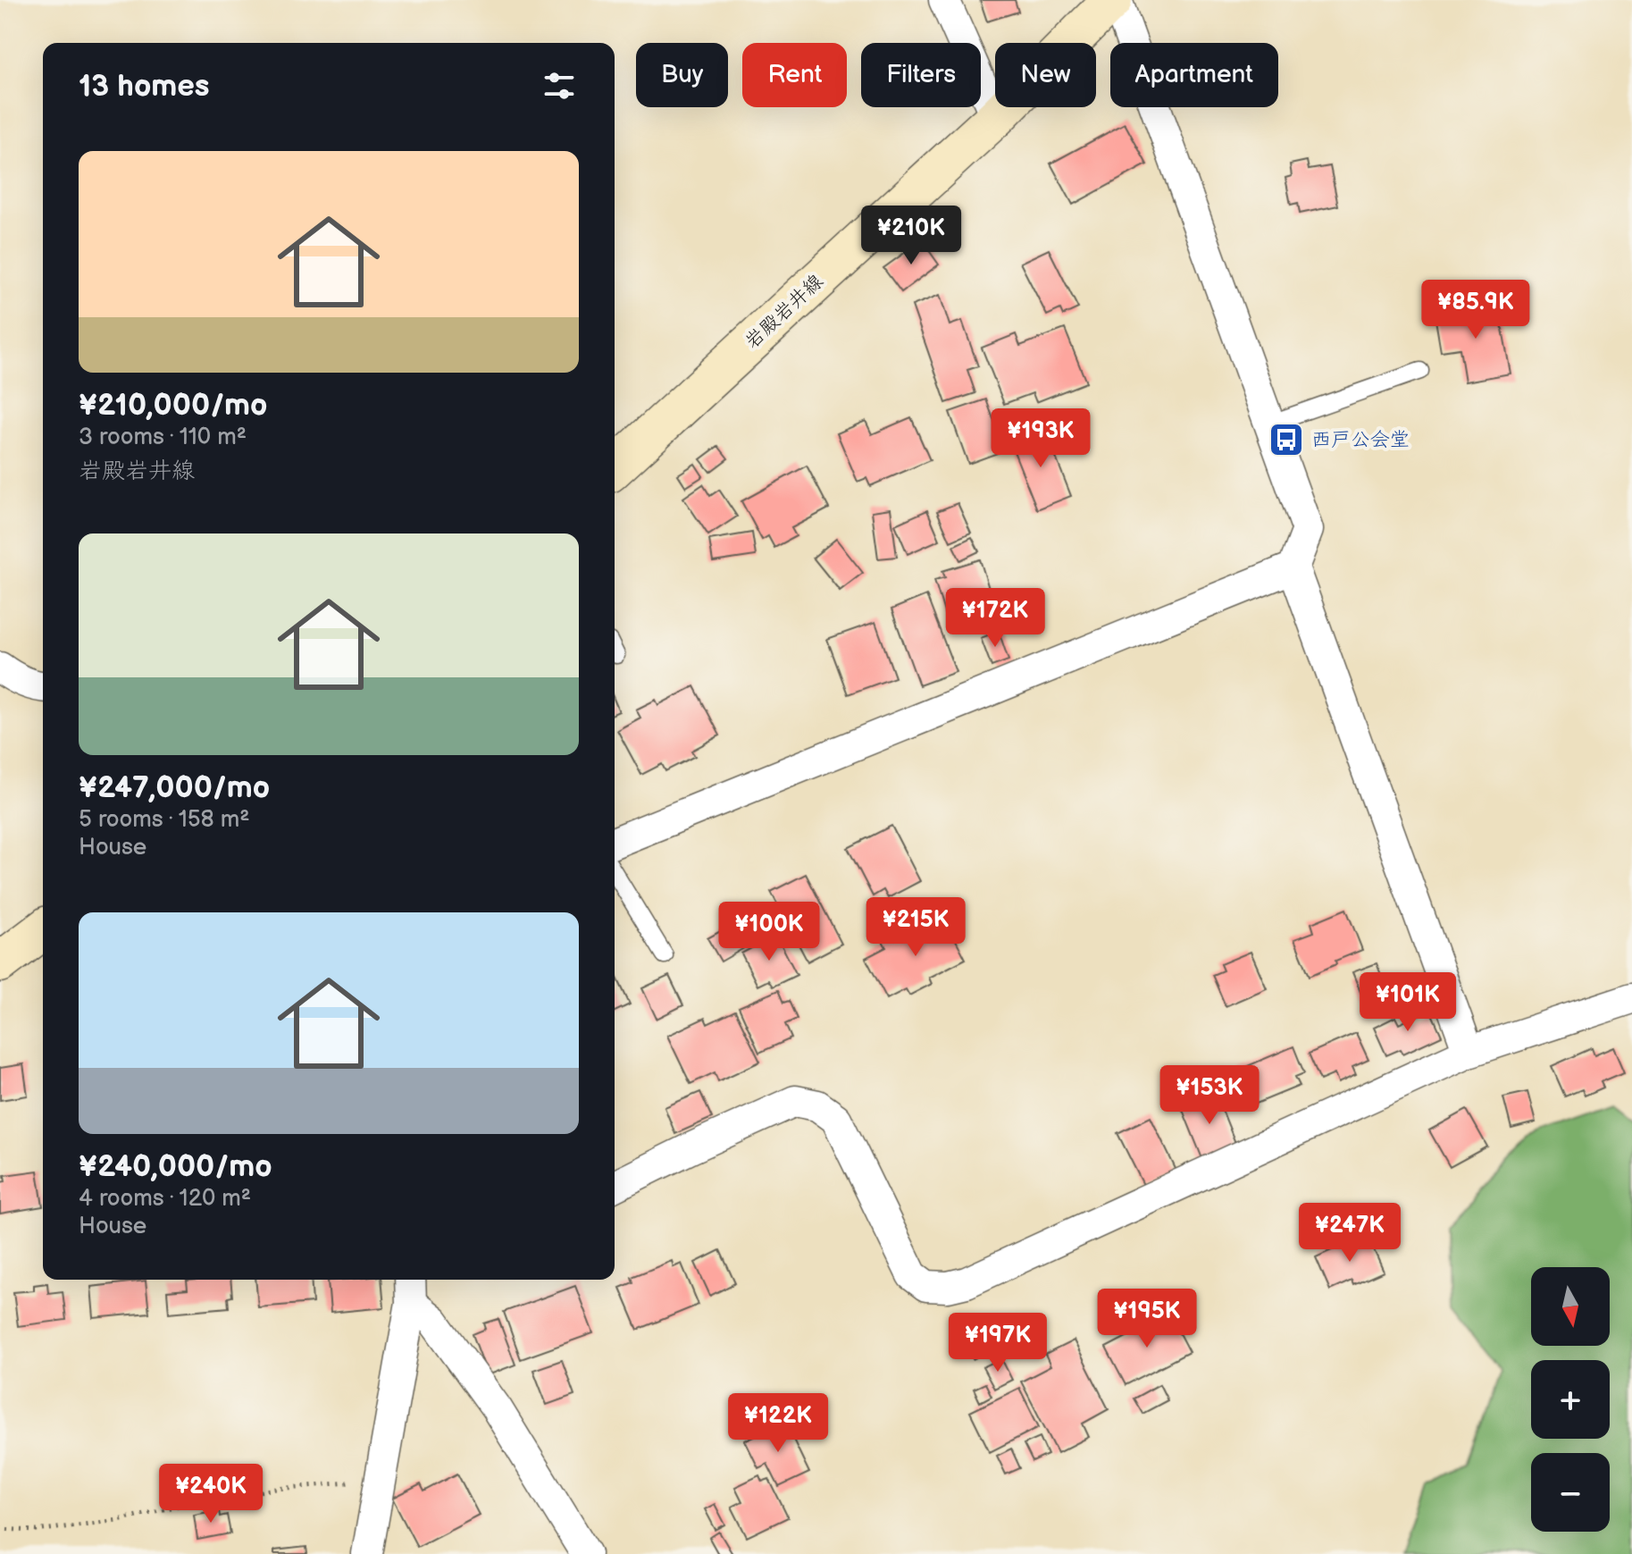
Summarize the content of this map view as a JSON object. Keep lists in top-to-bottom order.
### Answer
{
  "streets": {
    "main road": ["岩殿岩井線"]
  },
  "places": {
    "bus stop": ["西戸公会堂"]
  },
  "north": "bottom",
  "page": {
    "chip": [
      "Buy",
      "Rent",
      "Filters",
      "New",
      "Apartment"
    ],
    "heading": "13 homes",
    "list": [
      {
        "name": "¥210,000/mo",
        "note": "3 rooms · 110 m² · 岩殿岩井線"
      },
      {
        "name": "¥247,000/mo",
        "note": "5 rooms · 158 m² · House"
      },
      {
        "name": "¥240,000/mo",
        "note": "4 rooms · 120 m² · House"
      }
    ],
    "price": [
      "¥210K",
      "¥85.9K",
      "¥193K",
      "¥172K",
      "¥215K",
      "¥100K",
      "¥101K",
      "¥153K",
      "¥247K",
      "¥195K",
      "¥197K",
      "¥122K",
      "¥240K"
    ],
    "map_buttons": ["+", "−"]
  }
}
